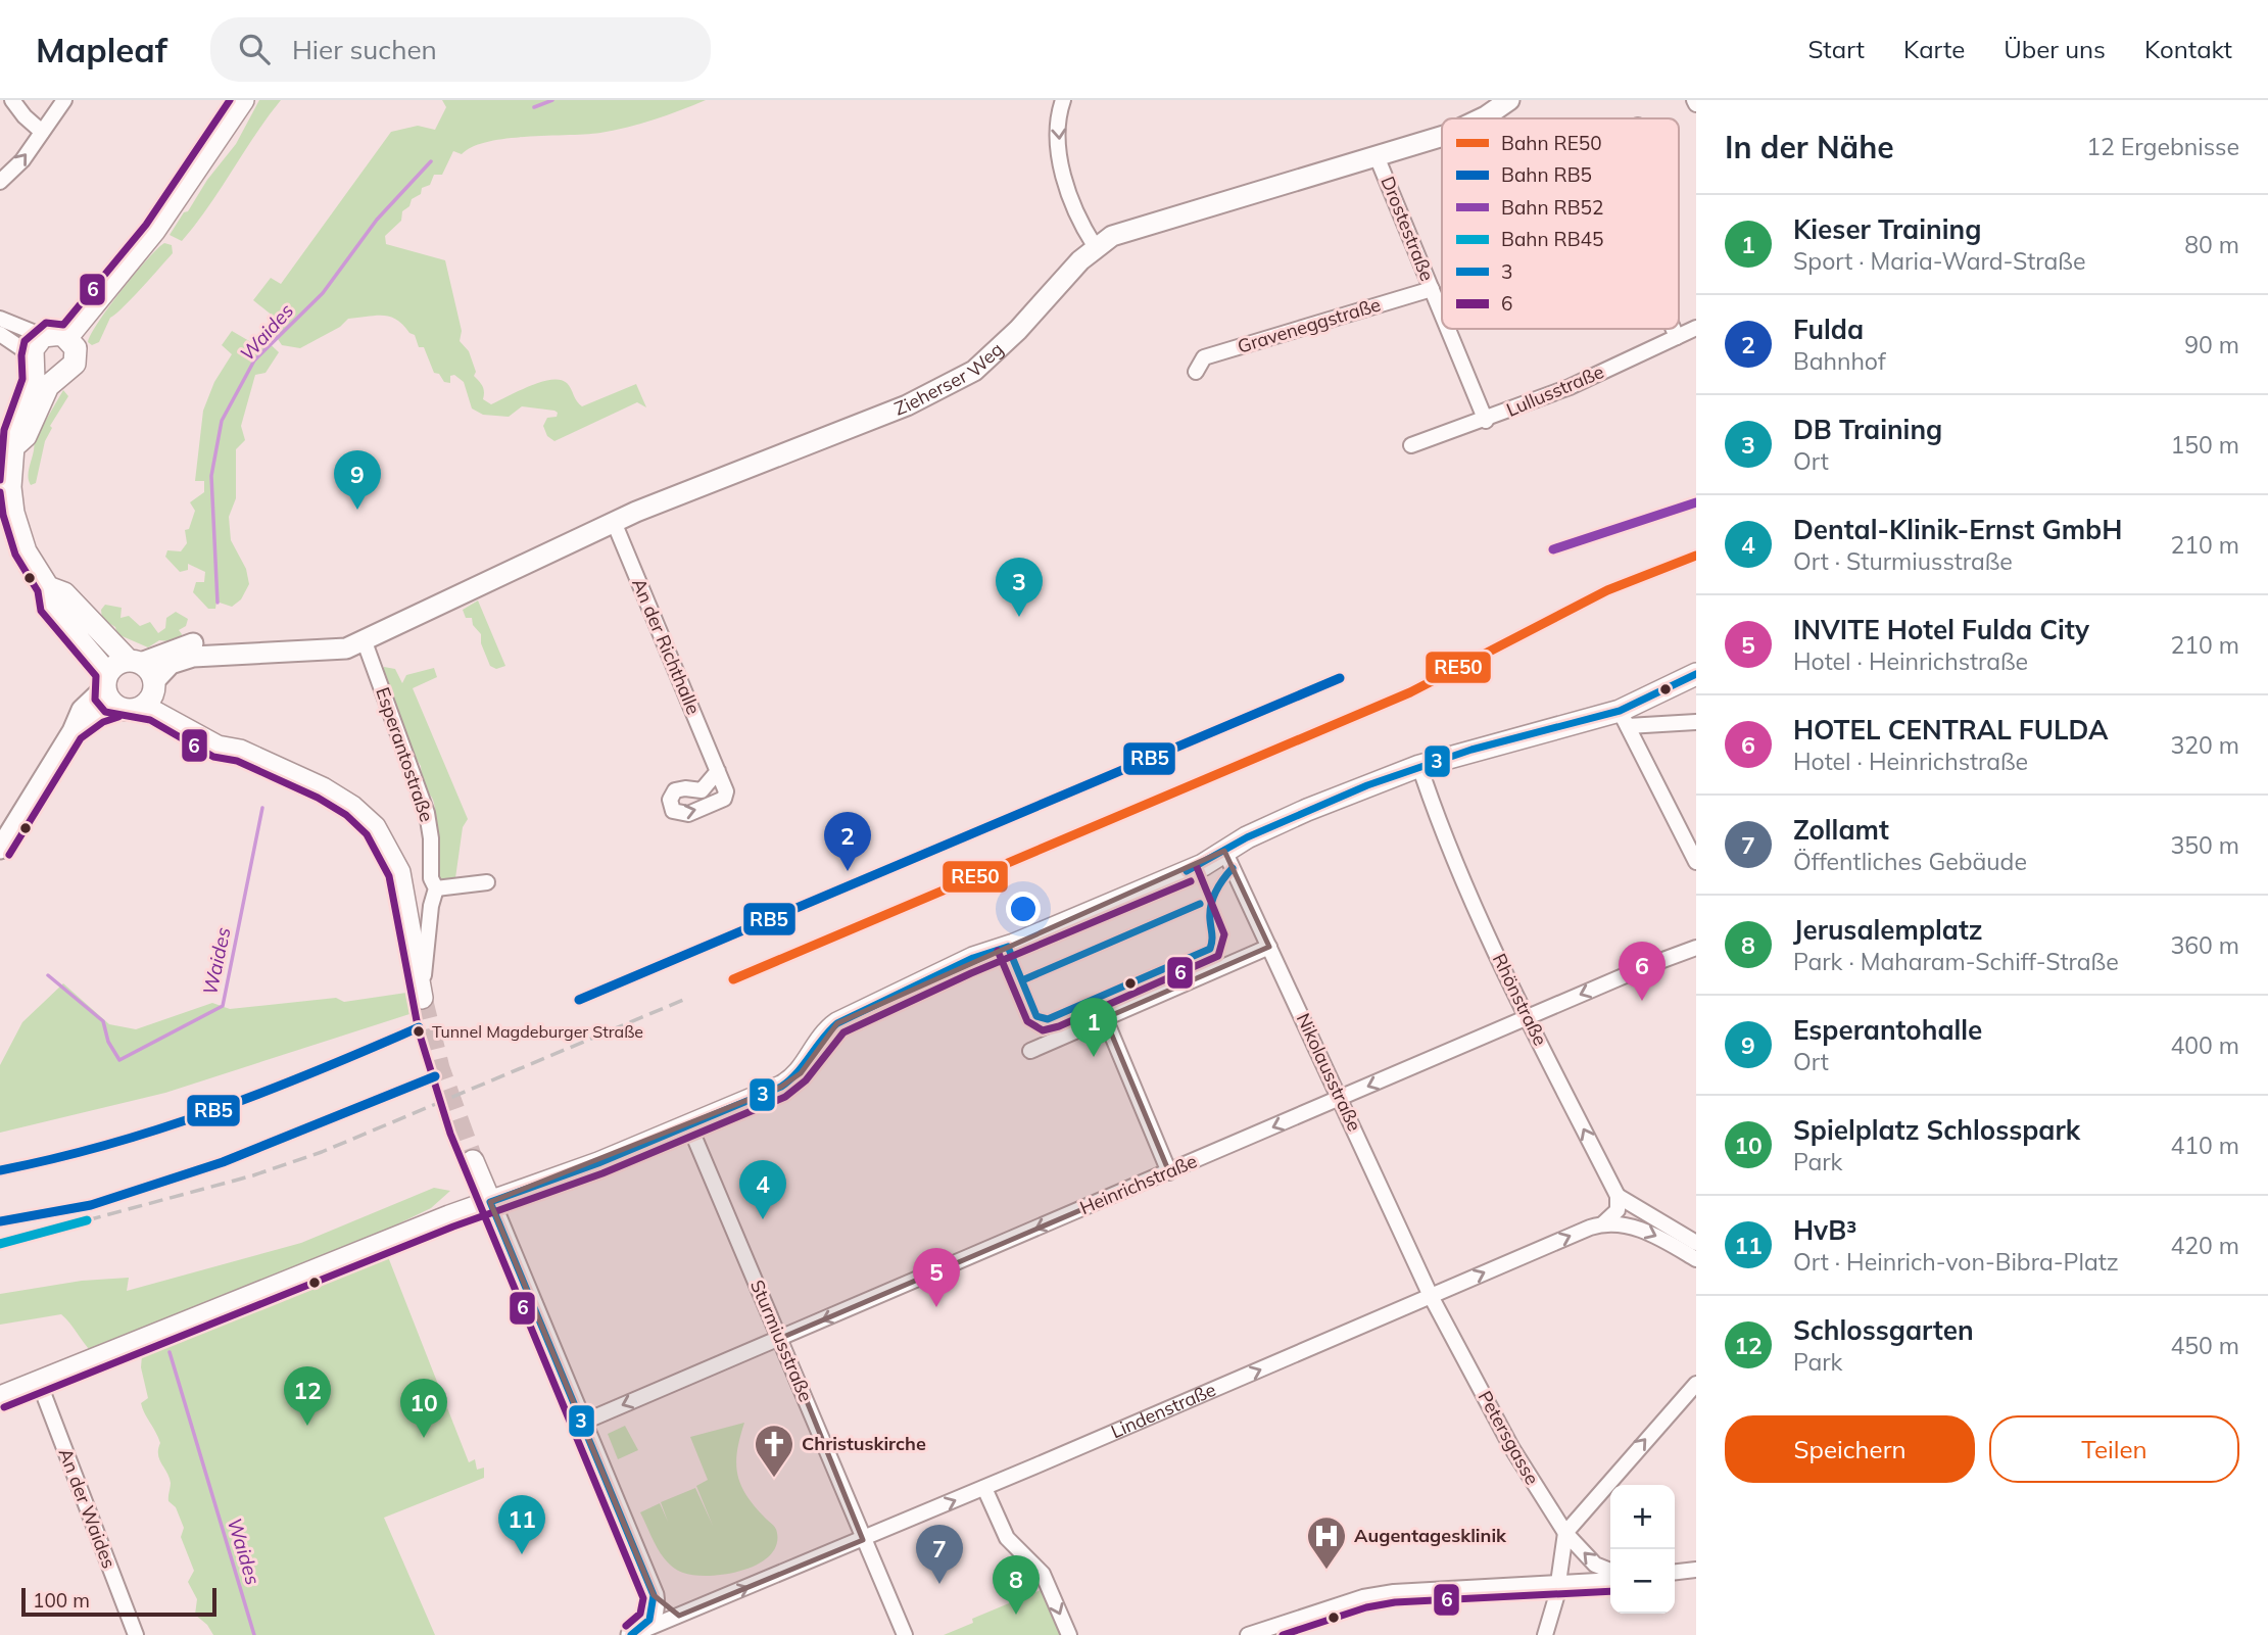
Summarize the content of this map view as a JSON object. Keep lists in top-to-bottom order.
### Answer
{
  "streets": {
    "street": [
      "Drostestraße",
      "Graveneggstraße",
      "Zieherser Weg",
      "Lullusstraße",
      "An der Richthalle",
      "Esperantostraße",
      "Rhönstraße",
      "Nikolausstraße",
      "Heinrichstraße",
      "Sturmiusstraße",
      "Lindenstraße",
      "Petersgasse",
      "An der Waides"
    ]
  },
  "crossings": [
    ["Drostestraße", "Graveneggstraße"],
    ["Drostestraße", "Zieherser Weg"],
    ["Drostestraße", "Lullusstraße"],
    ["Zieherser Weg", "An der Richthalle"],
    ["Zieherser Weg", "Esperantostraße"],
    ["Rhönstraße", "Heinrichstraße"],
    ["Nikolausstraße", "Heinrichstraße"],
    ["Nikolausstraße", "Lindenstraße"],
    ["Nikolausstraße", "Petersgasse"],
    ["Heinrichstraße", "Sturmiusstraße"],
    ["Sturmiusstraße", "Lindenstraße"],
    ["Lindenstraße", "Petersgasse"]
  ],
  "one_way": ["Rhönstraße", "Heinrichstraße", "Lindenstraße"],
  "water": ["Waides"],
  "places": {
    "other": ["Tunnel Magdeburger Straße"],
    "church": ["Christuskirche"],
    "hospital": ["Augentagesklinik"]
  },
  "lines": [
    "transit line 6",
    "rail line RB52",
    "rail line RE50",
    "transit line 3",
    "rail line RB5",
    "rail line RB45"
  ],
  "legend": [
    "Bahn RE50",
    "Bahn RB5",
    "Bahn RB52",
    "Bahn RB45",
    "3",
    "6"
  ],
  "scale_bar": "100 m",
  "page": {
    "header": "Mapleaf",
    "search": "Hier suchen",
    "nav": [
      "Start",
      "Karte",
      "Über uns",
      "Kontakt"
    ],
    "heading": ["In der Nähe", "12 Ergebnisse"],
    "list": [
      {
        "mark": "1",
        "name": "Kieser Training",
        "note": "Sport · Maria-Ward-Straße",
        "value": "80 m"
      },
      {
        "mark": "2",
        "name": "Fulda",
        "note": "Bahnhof",
        "value": "90 m"
      },
      {
        "mark": "3",
        "name": "DB Training",
        "note": "Ort",
        "value": "150 m"
      },
      {
        "mark": "4",
        "name": "Dental-Klinik-Ernst GmbH",
        "note": "Ort · Sturmiusstraße",
        "value": "210 m"
      },
      {
        "mark": "5",
        "name": "INVITE Hotel Fulda City",
        "note": "Hotel · Heinrichstraße",
        "value": "210 m"
      },
      {
        "mark": "6",
        "name": "HOTEL CENTRAL FULDA",
        "note": "Hotel · Heinrichstraße",
        "value": "320 m"
      },
      {
        "mark": "7",
        "name": "Zollamt",
        "note": "Öffentliches Gebäude",
        "value": "350 m"
      },
      {
        "mark": "8",
        "name": "Jerusalemplatz",
        "note": "Park · Maharam-Schiff-Straße",
        "value": "360 m"
      },
      {
        "mark": "9",
        "name": "Esperantohalle",
        "note": "Ort",
        "value": "400 m"
      },
      {
        "mark": "10",
        "name": "Spielplatz Schlosspark",
        "note": "Park",
        "value": "410 m"
      },
      {
        "mark": "11",
        "name": "HvB³",
        "note": "Ort · Heinrich-von-Bibra-Platz",
        "value": "420 m"
      },
      {
        "mark": "12",
        "name": "Schlossgarten",
        "note": "Park",
        "value": "450 m"
      }
    ],
    "pins": [
      "9",
      "3",
      "2",
      "6",
      "1",
      "4",
      "5",
      "12",
      "10",
      "11",
      "7",
      "8"
    ],
    "buttons": ["Speichern", "Teilen"],
    "map_buttons": ["+", "−"],
    "scale": "100 m"
  }
}
